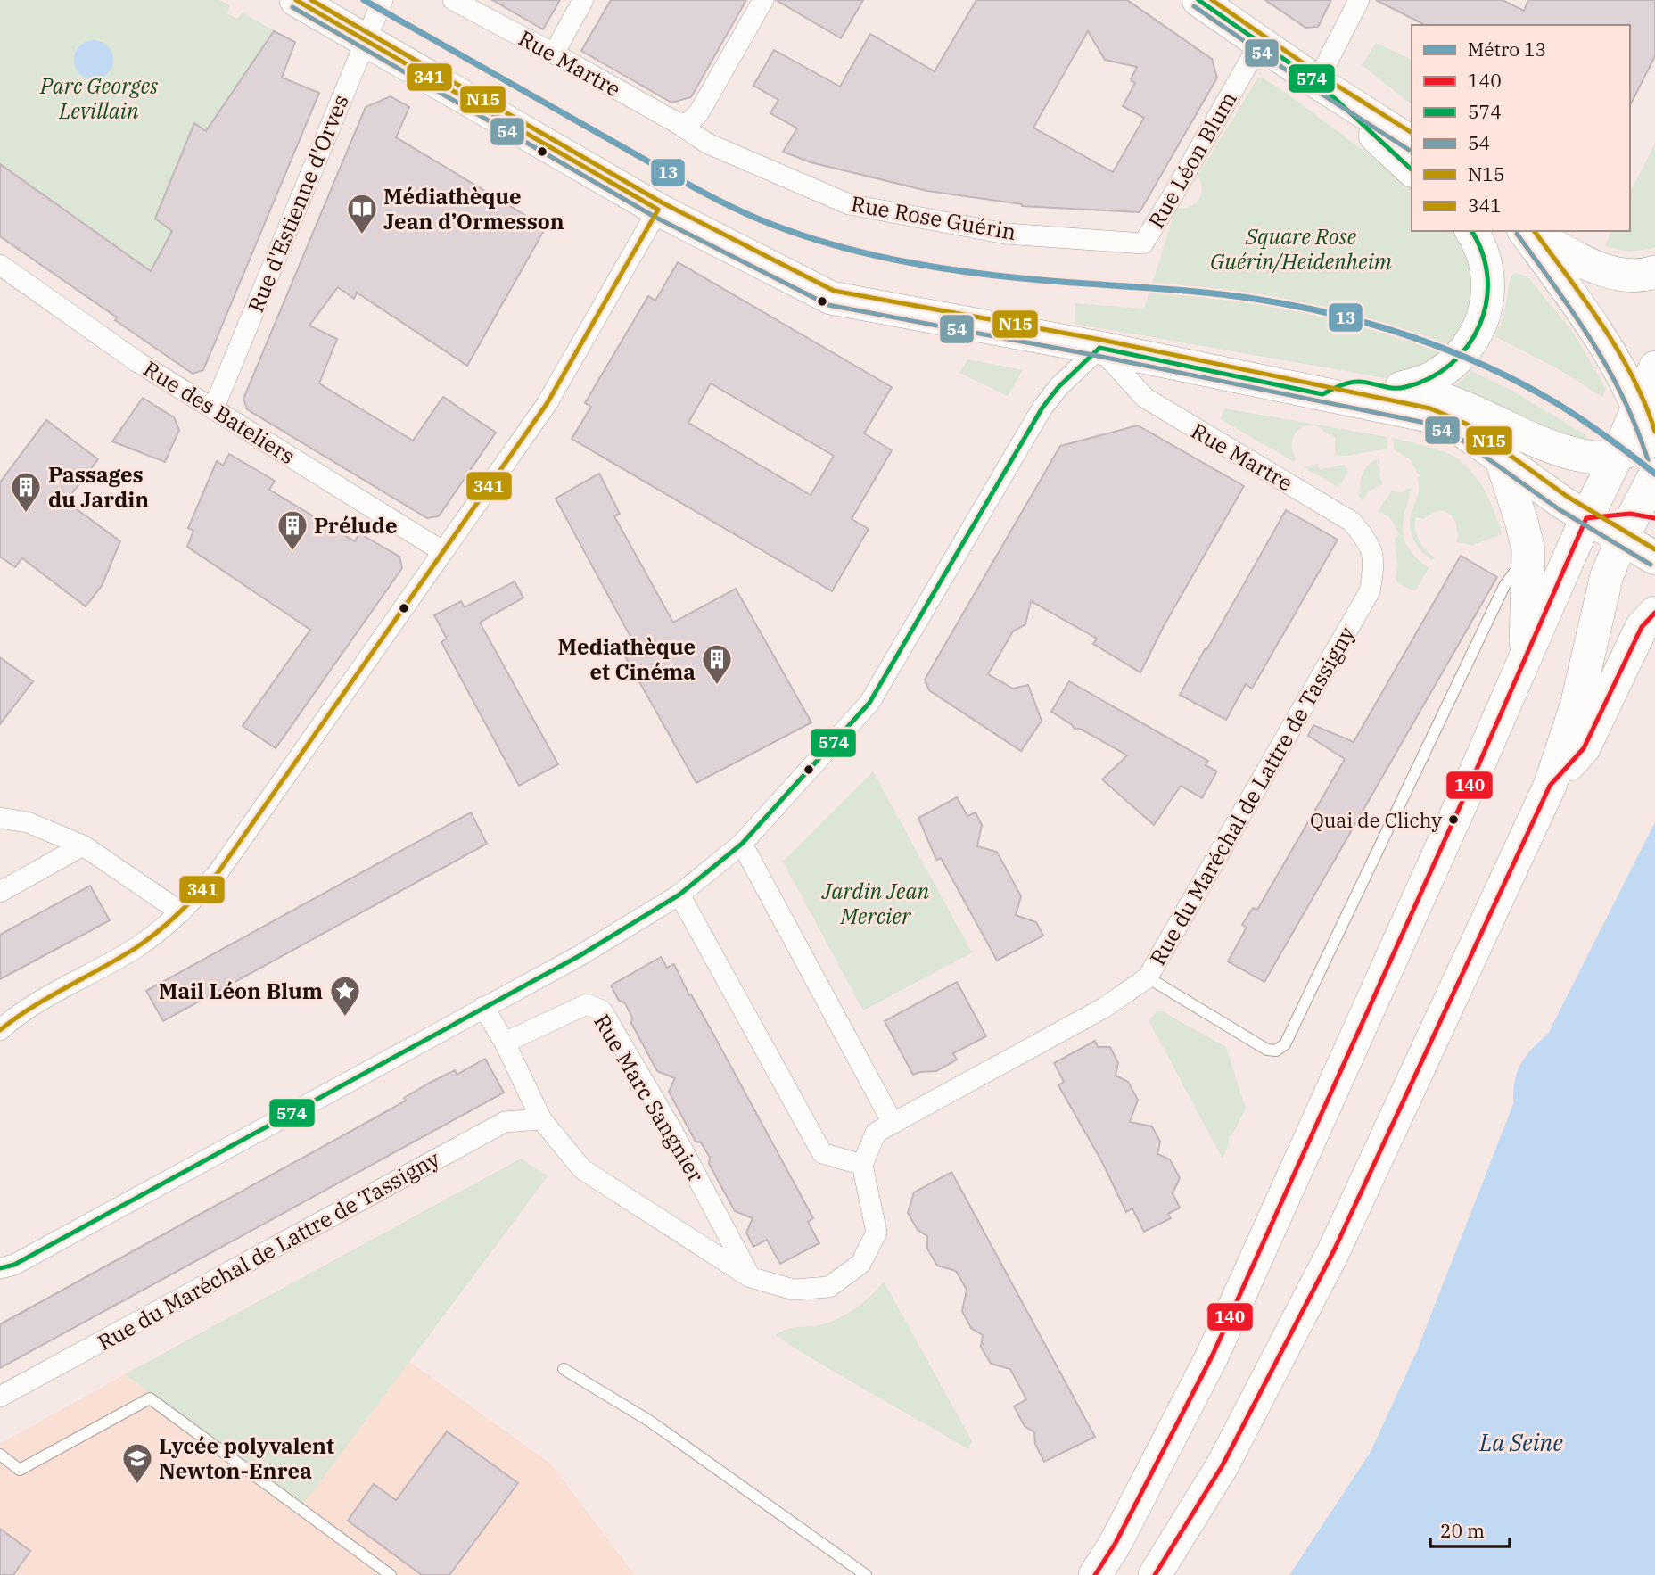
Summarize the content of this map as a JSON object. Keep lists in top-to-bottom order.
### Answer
{
  "streets": {
    "street": [
      "Rue Martre",
      "Rue Léon Blum",
      "Rue d'Estienne d'Orves",
      "Rue Rose Guérin",
      "Rue des Bateliers",
      "Rue du Maréchal de Lattre de Tassigny",
      "Rue Marc Sangnier"
    ]
  },
  "crossings": [
    ["Rue Martre", "Rue Rose Guérin"],
    ["Rue Martre", "Rue du Maréchal de Lattre de Tassigny"],
    ["Rue Léon Blum", "Rue Rose Guérin"],
    ["Rue d'Estienne d'Orves", "Rue des Bateliers"]
  ],
  "water": ["La Seine"],
  "parks": ["Parc Georges Levillain", "Square Rose Guérin/Heidenheim", "Jardin Jean Mercier"],
  "places": {
    "library": ["Médiathèque Jean d’Ormesson"],
    "building": ["Passages du Jardin", "Prélude", "Mediathèque et Cinéma"],
    "other": ["Quai de Clichy"],
    "place": ["Mail Léon Blum"],
    "school or university": ["Lycée polyvalent Newton-Enrea"]
  },
  "lines": [
    "metro line 13",
    "transit line 574",
    "transit line N15",
    "transit line 341",
    "transit line 54",
    "transit line 140"
  ],
  "legend": [
    "Métro 13",
    "140",
    "574",
    "54",
    "N15",
    "341"
  ],
  "scale_bar": "20 m"
}
